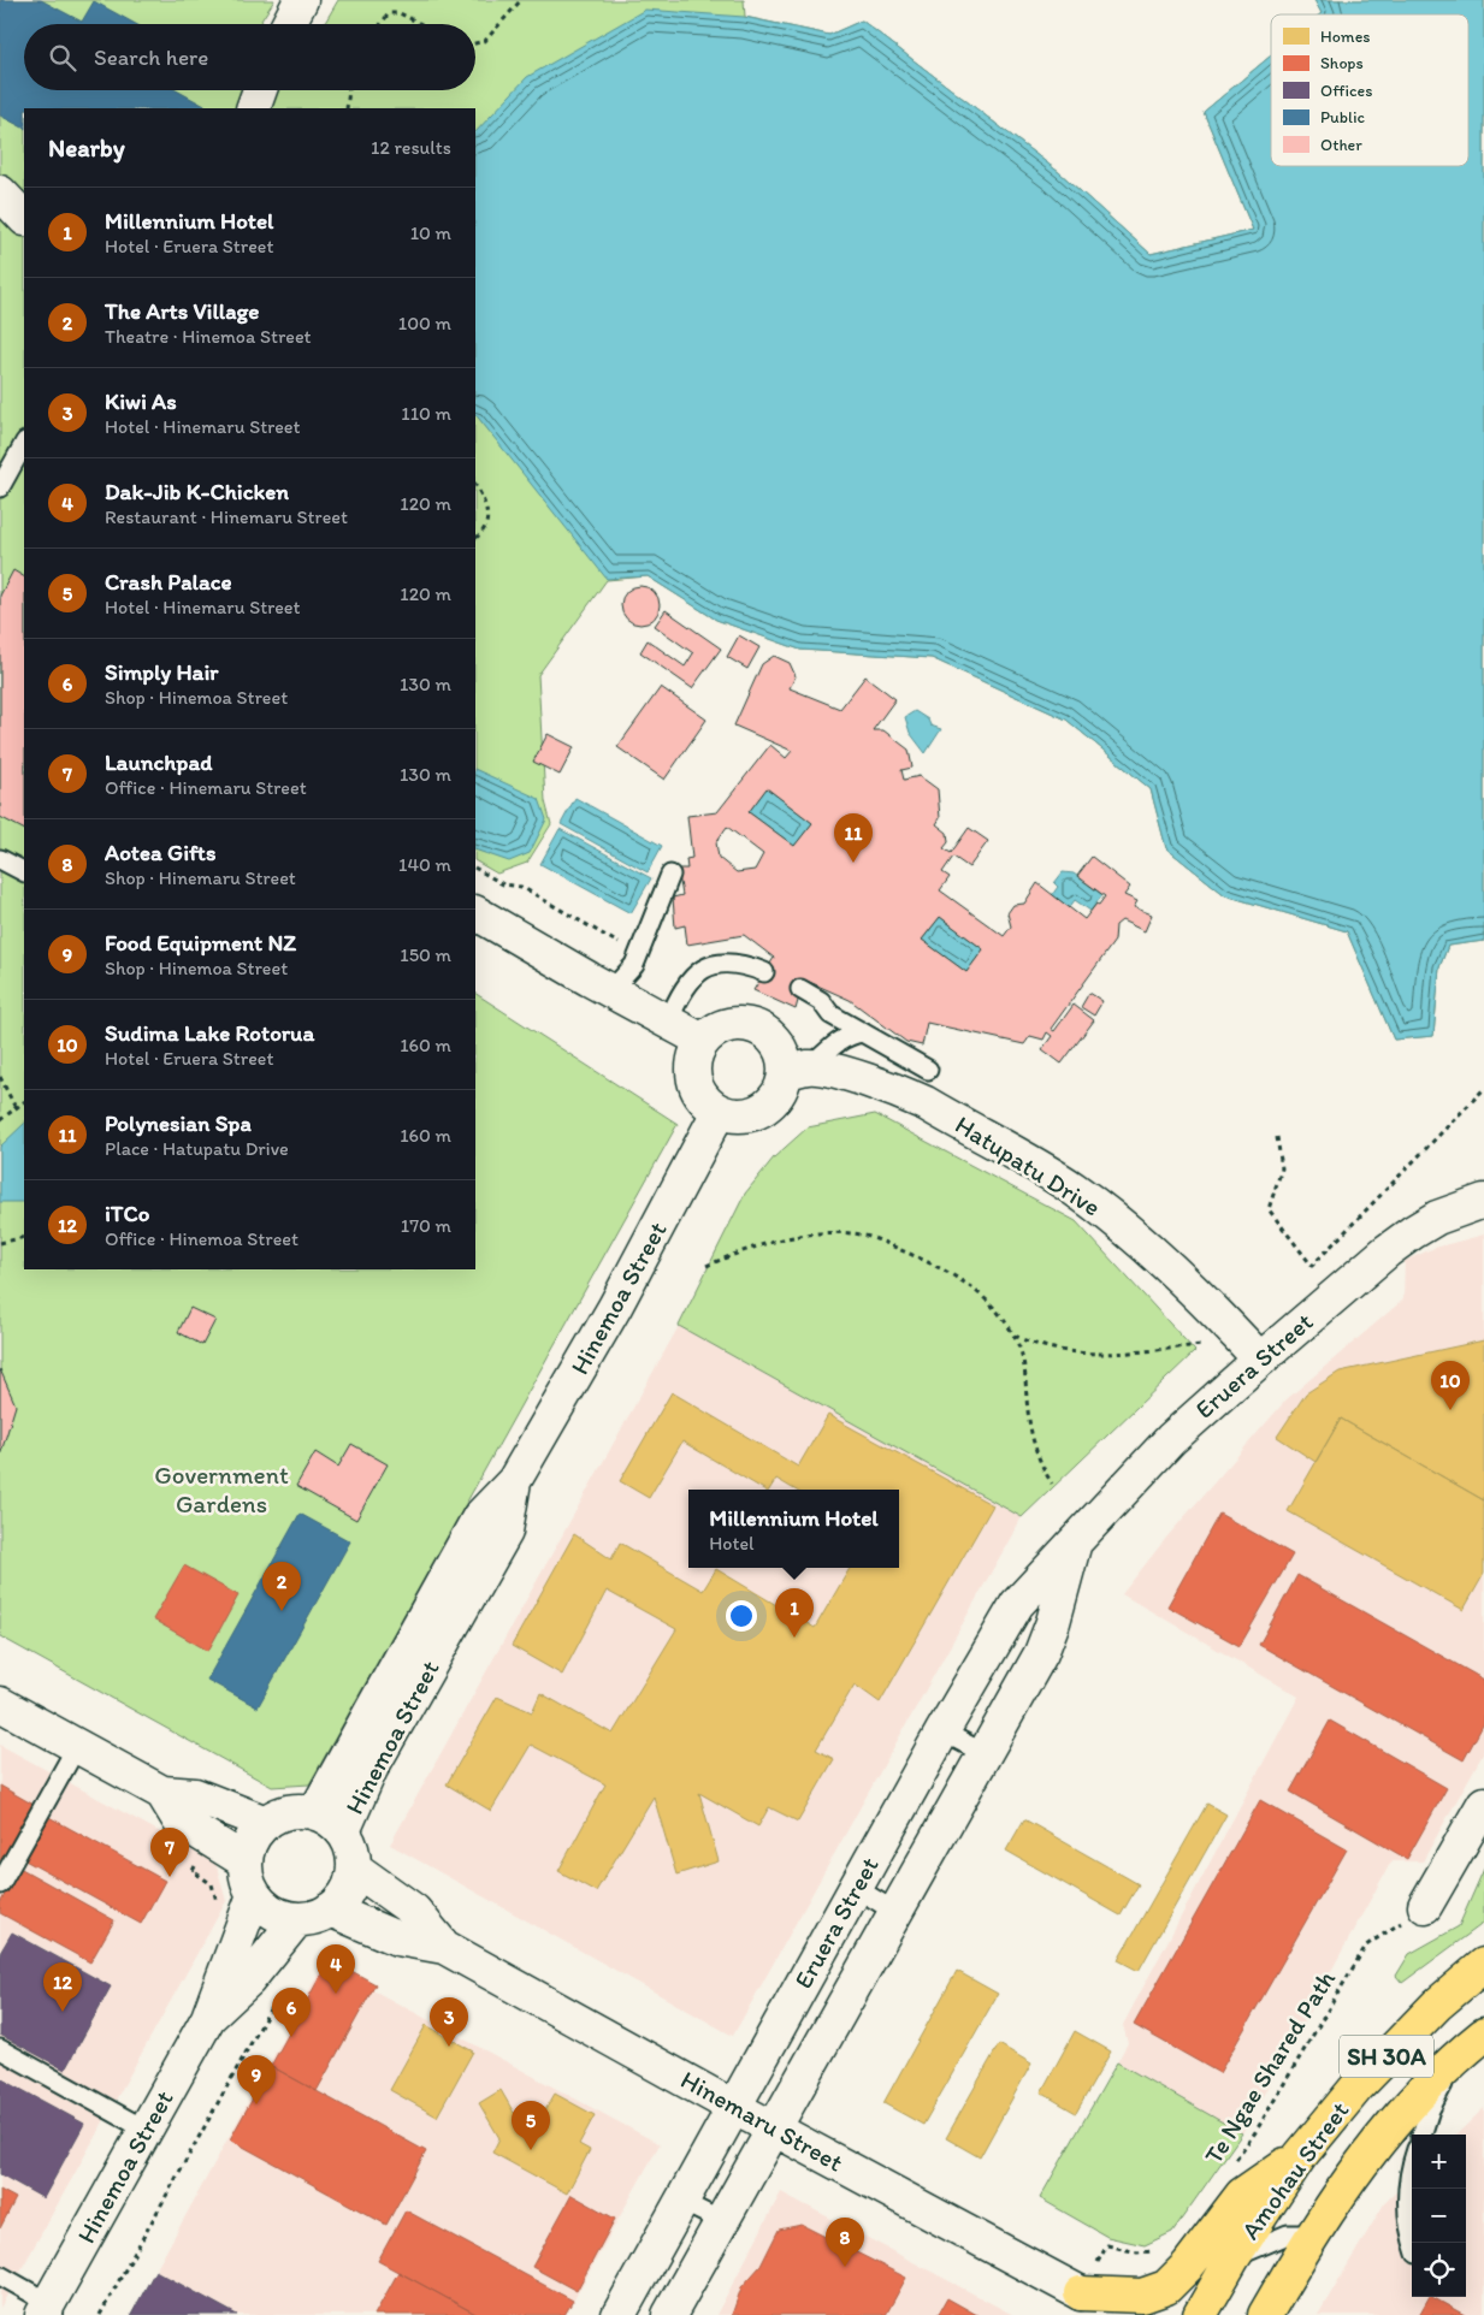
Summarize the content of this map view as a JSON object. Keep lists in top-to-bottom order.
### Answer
{
  "streets": {
    "main road": ["SH 30A", "Amohau Street"],
    "street": [
      "Hatupatu Drive",
      "Hinemoa Street",
      "Eruera Street",
      "Hinemaru Street"
    ],
    "path": ["Te Ngae Shared Path"]
  },
  "crossings": [
    ["Hatupatu Drive", "Hinemoa Street"],
    ["Hatupatu Drive", "Eruera Street"],
    ["Hinemoa Street", "Hinemaru Street"],
    ["Eruera Street", "Hinemaru Street"]
  ],
  "parks": ["Government Gardens"],
  "legend": [
    "Homes",
    "Shops",
    "Offices",
    "Public",
    "Other"
  ],
  "page": {
    "search": "Search here",
    "heading": ["Nearby", "12 results"],
    "list": [
      {
        "mark": "1",
        "name": "Millennium Hotel",
        "note": "Hotel · Eruera Street",
        "value": "10 m"
      },
      {
        "mark": "2",
        "name": "The Arts Village",
        "note": "Theatre · Hinemoa Street",
        "value": "100 m"
      },
      {
        "mark": "3",
        "name": "Kiwi As",
        "note": "Hotel · Hinemaru Street",
        "value": "110 m"
      },
      {
        "mark": "4",
        "name": "Dak-Jib K-Chicken",
        "note": "Restaurant · Hinemaru Street",
        "value": "120 m"
      },
      {
        "mark": "5",
        "name": "Crash Palace",
        "note": "Hotel · Hinemaru Street",
        "value": "120 m"
      },
      {
        "mark": "6",
        "name": "Simply Hair",
        "note": "Shop · Hinemoa Street",
        "value": "130 m"
      },
      {
        "mark": "7",
        "name": "Launchpad",
        "note": "Office · Hinemaru Street",
        "value": "130 m"
      },
      {
        "mark": "8",
        "name": "Aotea Gifts",
        "note": "Shop · Hinemaru Street",
        "value": "140 m"
      },
      {
        "mark": "9",
        "name": "Food Equipment NZ",
        "note": "Shop · Hinemoa Street",
        "value": "150 m"
      },
      {
        "mark": "10",
        "name": "Sudima Lake Rotorua",
        "note": "Hotel · Eruera Street",
        "value": "160 m"
      },
      {
        "mark": "11",
        "name": "Polynesian Spa",
        "note": "Place · Hatupatu Drive",
        "value": "160 m"
      },
      {
        "mark": "12",
        "name": "iTCo",
        "note": "Office · Hinemoa Street",
        "value": "170 m"
      }
    ],
    "pins": [
      "11",
      "10",
      "2",
      "1",
      "7",
      "4",
      "12",
      "6",
      "3",
      "9",
      "5",
      "8"
    ],
    "popup": ["Millennium Hotel", "Hotel"],
    "map_buttons": ["+", "−"]
  }
}
